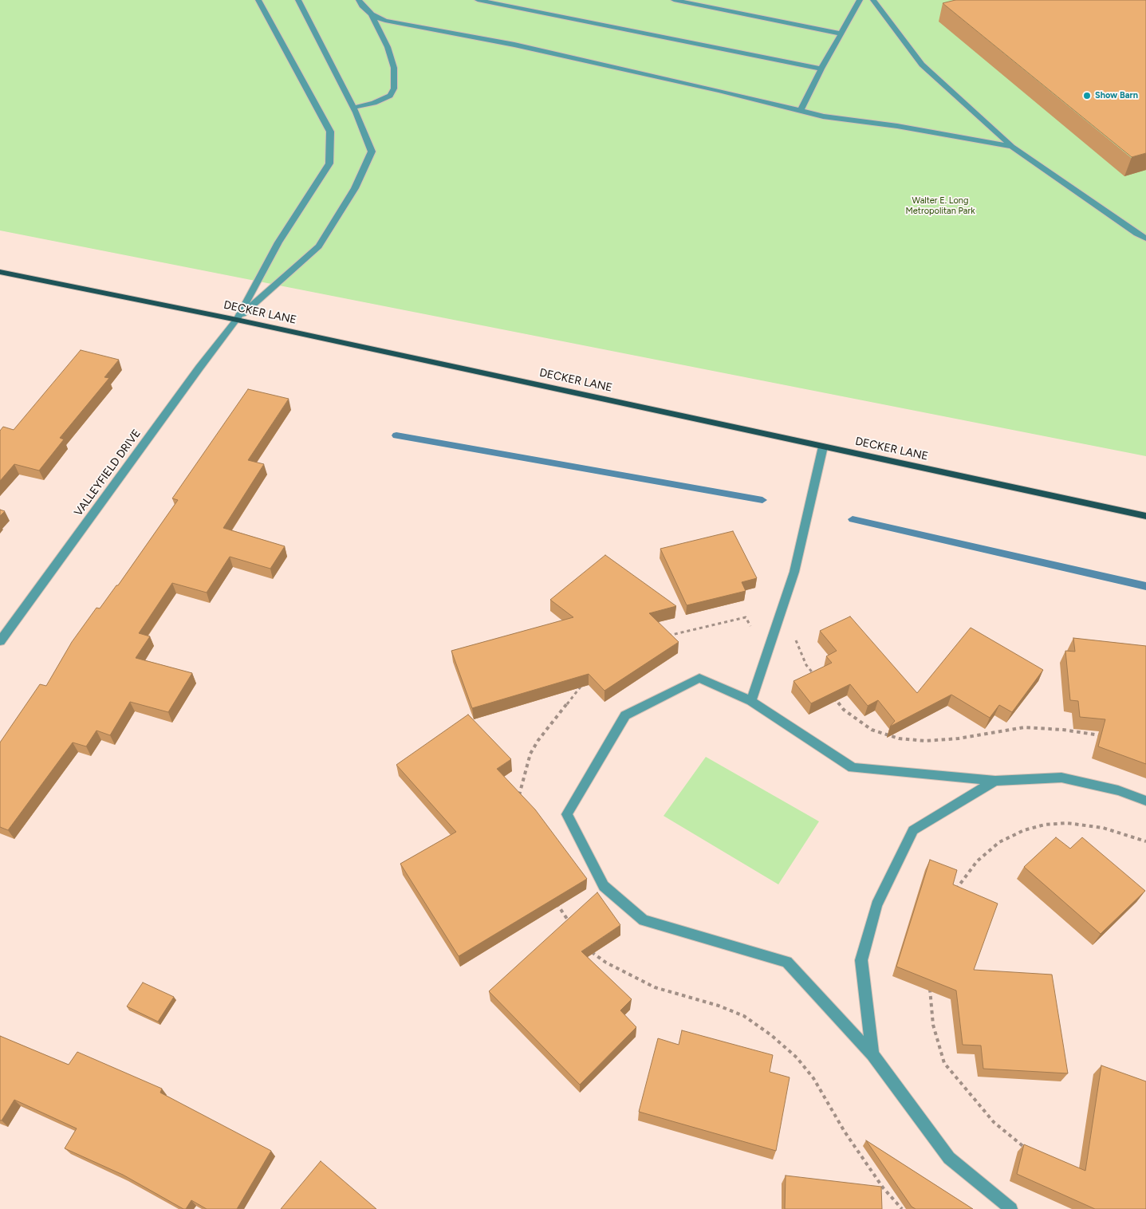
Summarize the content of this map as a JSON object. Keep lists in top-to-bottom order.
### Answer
{
  "streets": {
    "main road": ["DECKER LANE"],
    "street": ["VALLEYFIELD DRIVE"]
  },
  "crossings": [
    ["DECKER LANE", "VALLEYFIELD DRIVE"]
  ],
  "parks": ["Walter E. Long Metropolitan Park"],
  "places": ["Show Barn"]
}
